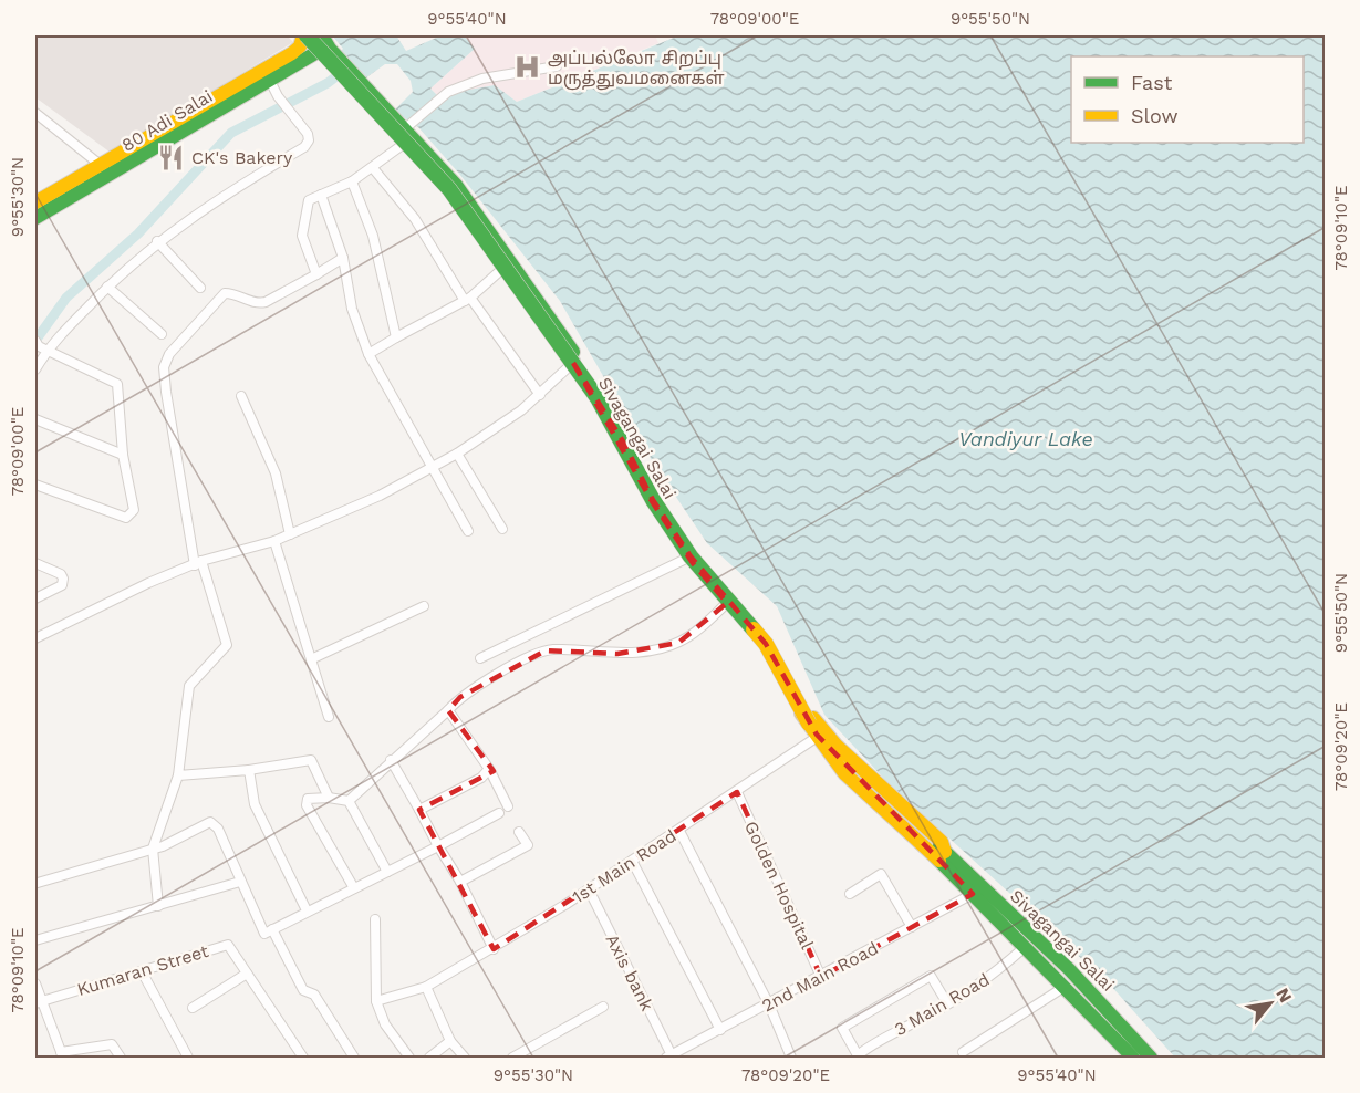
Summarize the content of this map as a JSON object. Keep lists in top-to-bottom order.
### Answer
{
  "streets": {
    "main road": ["80 Adi Salai", "Sivagangai Salai"],
    "street": [
      "1st Main Road",
      "Golden Hospital",
      "Kumaran Street",
      "Axis bank",
      "2nd Main Road",
      "3 Main Road"
    ]
  },
  "crossings": [
    ["80 Adi Salai", "Sivagangai Salai"],
    ["Sivagangai Salai", "1st Main Road"],
    ["Sivagangai Salai", "2nd Main Road"],
    ["Sivagangai Salai", "3 Main Road"],
    ["1st Main Road", "Golden Hospital"],
    ["1st Main Road", "Axis bank"],
    ["Golden Hospital", "2nd Main Road"],
    ["Axis bank", "2nd Main Road"]
  ],
  "water": ["Vandiyur Lake"],
  "places": {
    "hospital": ["அப்பல்லோ சிறப்பு மருத்துவமனைகள்"],
    "restaurant": ["CK's Bakery"]
  },
  "legend": ["Fast", "Slow"],
  "north": "top right",
  "coordinates": [
    "9°55'40\"N",
    "78°09'00\"E",
    "9°55'50\"N",
    "9°55'30\"N",
    "78°09'10\"E",
    "78°09'20\"E"
  ]
}
